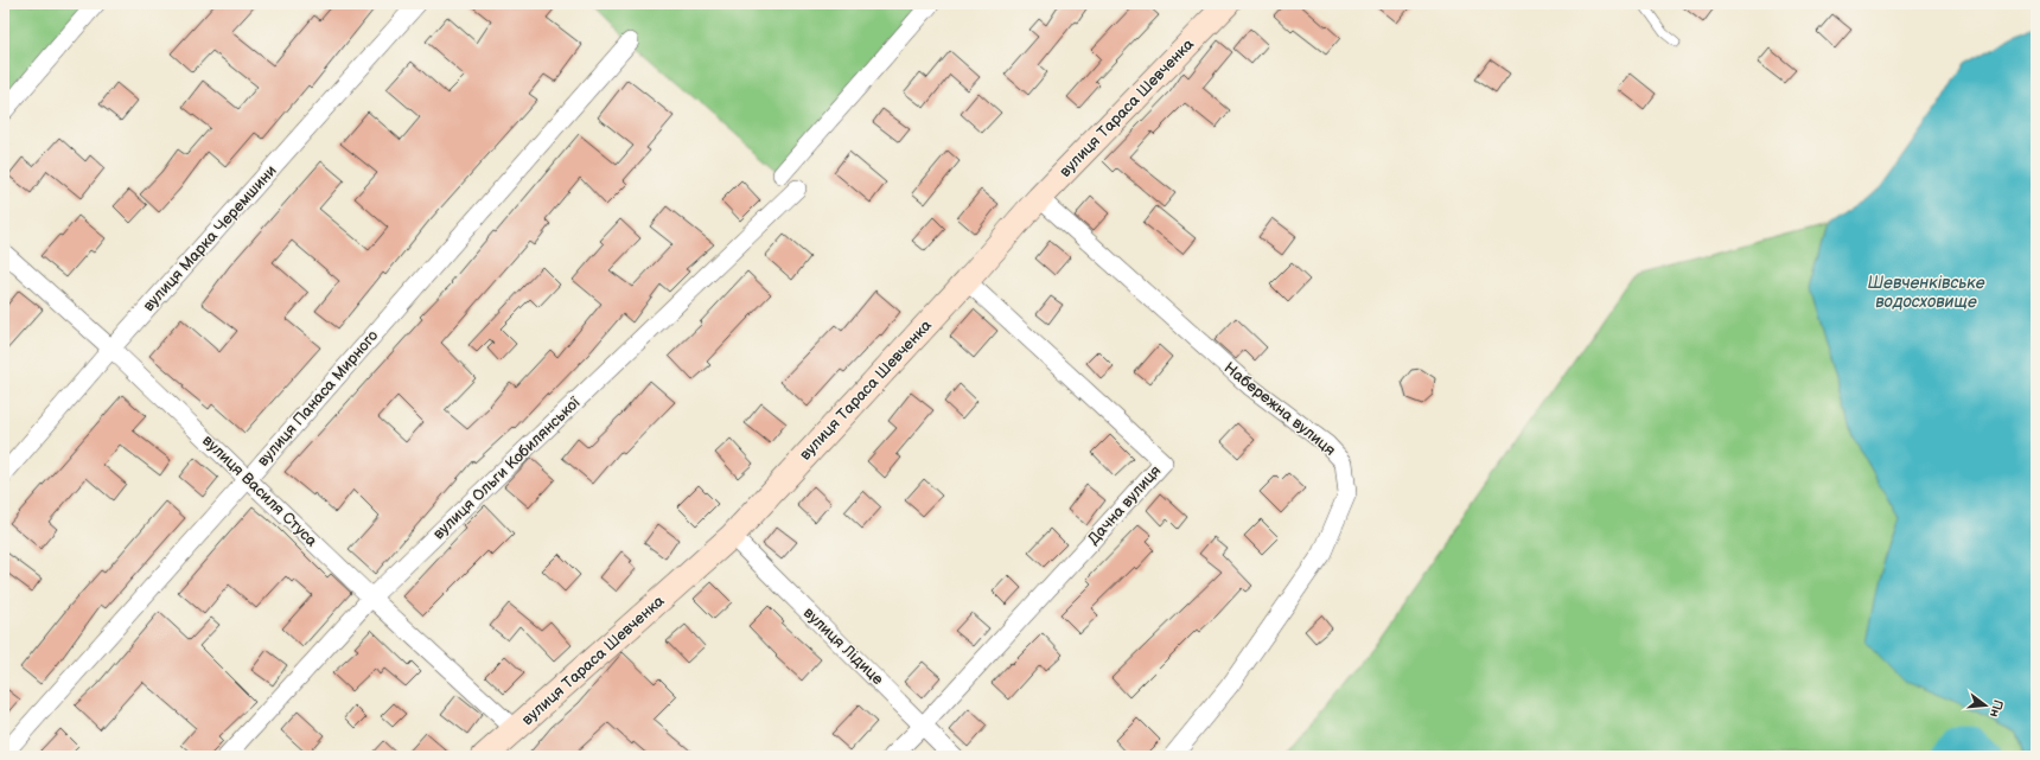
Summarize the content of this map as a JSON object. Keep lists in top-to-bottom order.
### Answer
{
  "streets": {
    "main road": ["вулиця Тараса Шевченка"],
    "street": [
      "вулиця Марка Черемшини",
      "вулиця Панаса Мирного",
      "Набережна вулиця",
      "вулиця Ольги Кобилянської",
      "вулиця Василя Стуса",
      "Дачна вулиця",
      "вулиця Лідице"
    ]
  },
  "crossings": [
    ["вулиця Тараса Шевченка", "Набережна вулиця"],
    ["вулиця Тараса Шевченка", "вулиця Василя Стуса"],
    ["вулиця Тараса Шевченка", "Дачна вулиця"],
    ["вулиця Тараса Шевченка", "вулиця Лідице"],
    ["вулиця Марка Черемшини", "вулиця Василя Стуса"],
    ["вулиця Панаса Мирного", "вулиця Василя Стуса"],
    ["вулиця Ольги Кобилянської", "вулиця Василя Стуса"],
    ["Дачна вулиця", "вулиця Лідице"]
  ],
  "water": ["Шевченківське водосховище"],
  "north": "right"
}
